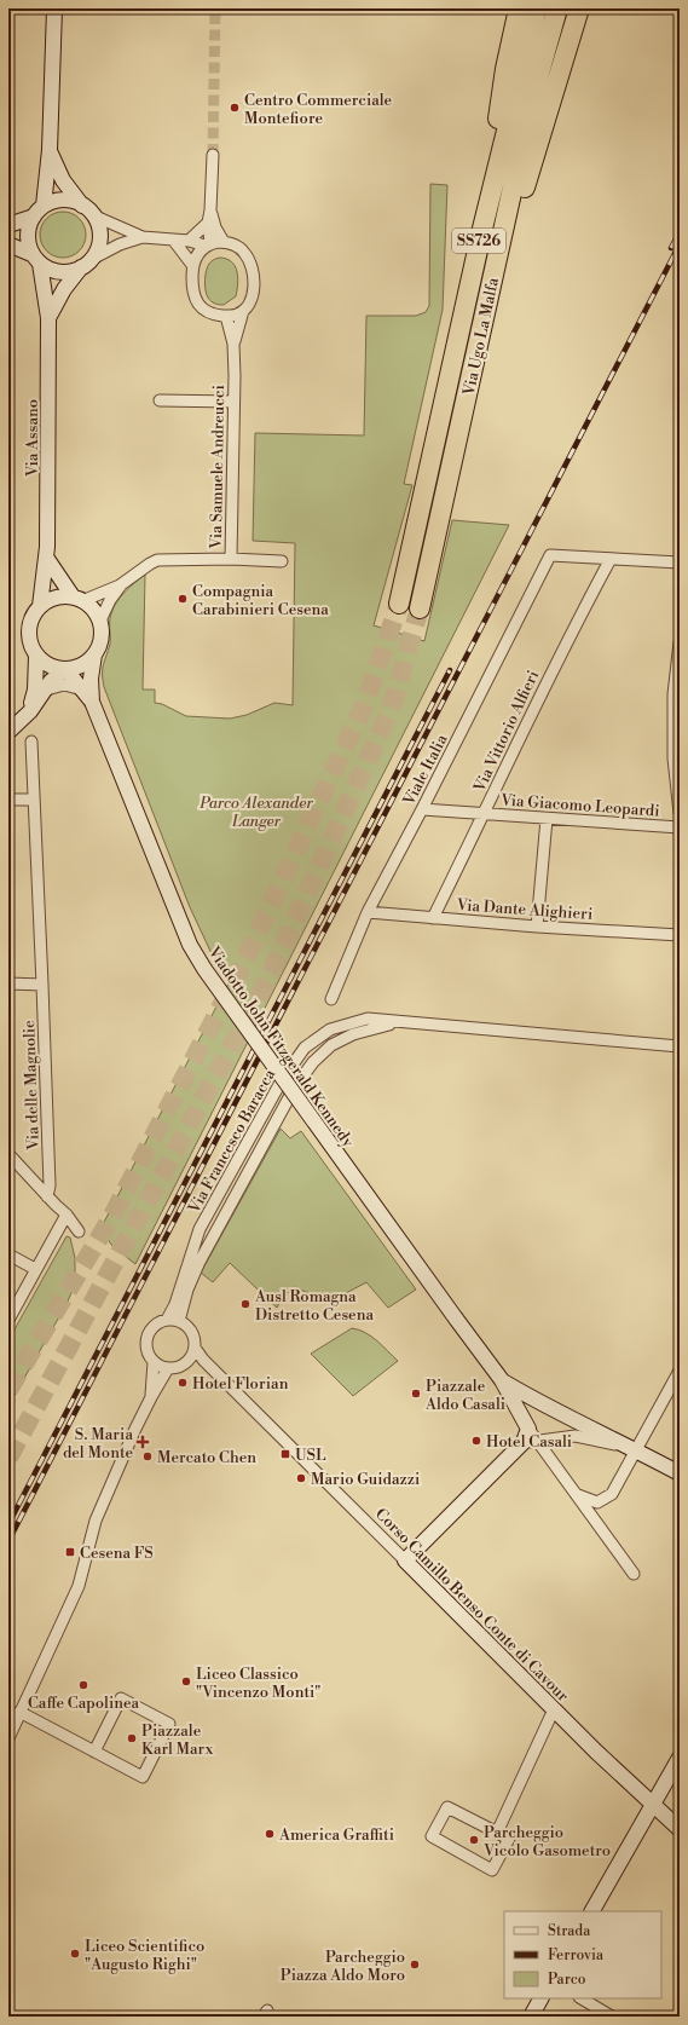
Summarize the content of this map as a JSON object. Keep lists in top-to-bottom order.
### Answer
{
  "streets": {
    "highway": ["SS726", "Via Ugo La Malfa"],
    "main road": ["Via Assano", "Viadotto John Fitzgerald Kennedy", "Corso Camillo Benso Conte di Cavour"],
    "street": [
      "Via Samuele Andreucci",
      "Via Vittorio Alfieri",
      "Viale Italia",
      "Via Giacomo Leopardi",
      "Via Dante Alighieri",
      "Via delle Magnolie",
      "Via Francesco Baracca"
    ]
  },
  "crossings": [
    ["Via Assano", "Via Samuele Andreucci"],
    ["Via Assano", "Viadotto John Fitzgerald Kennedy"],
    ["Via Samuele Andreucci", "Viadotto John Fitzgerald Kennedy"],
    ["Via Vittorio Alfieri", "Viale Italia"],
    ["Via Vittorio Alfieri", "Via Giacomo Leopardi"],
    ["Via Vittorio Alfieri", "Via Dante Alighieri"],
    ["Viale Italia", "Via Giacomo Leopardi"],
    ["Viale Italia", "Via Dante Alighieri"],
    ["Via Francesco Baracca", "Corso Camillo Benso Conte di Cavour"]
  ],
  "parks": ["Parco Alexander Langer"],
  "places": {
    "other": [
      "Centro Commerciale Montefiore",
      "Compagnia Carabinieri Cesena",
      "Ausl Romagna Distretto Cesena",
      "Hotel Florian",
      "Piazzale Aldo Casali",
      "Hotel Casali",
      "Mercato Chen",
      "Mario Guidazzi",
      "Liceo Classico \"Vincenzo Monti\"",
      "Caffe Capolinea",
      "Piazzale Karl Marx",
      "America Graffiti",
      "Parcheggio Vicolo Gasometro",
      "Liceo Scientifico \"Augusto Righi\"",
      "Parcheggio Piazza Aldo Moro"
    ],
    "health": ["S. Maria del Monte"],
    "transit": ["USL", "Cesena FS"]
  },
  "legend": ["Strada", "Ferrovia", "Parco"]
}
